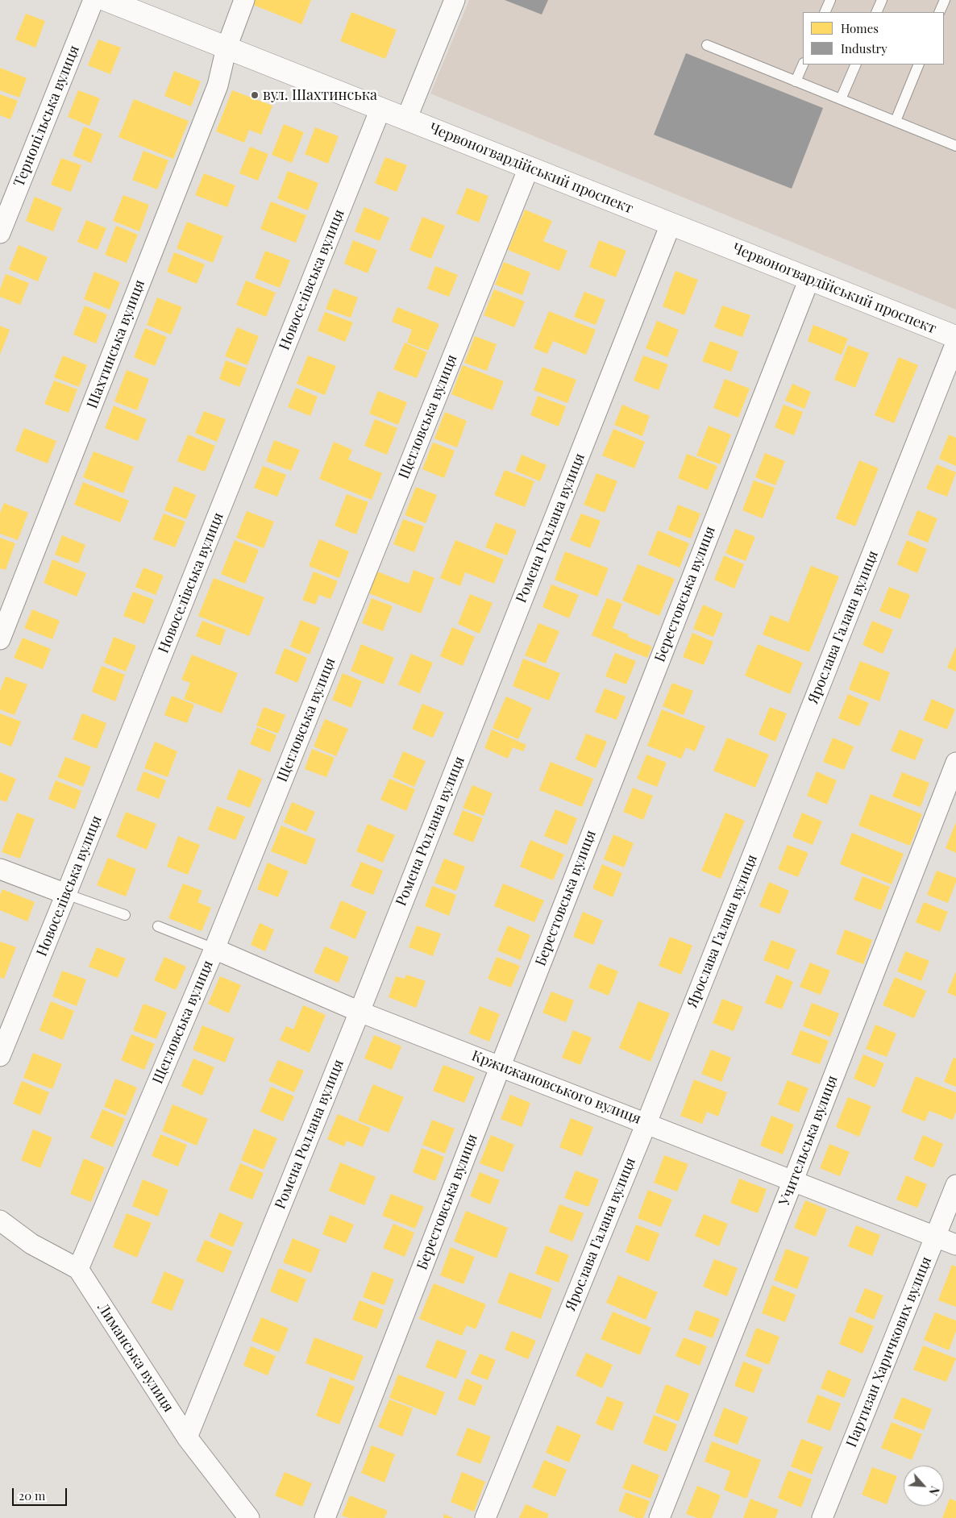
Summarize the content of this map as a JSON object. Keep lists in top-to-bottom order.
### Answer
{
  "streets": {
    "main road": ["Червоногвардійський проспект"],
    "street": [
      "Тернопільська вулиця",
      "Новоселівська вулиця",
      "Шахтинська вулиця",
      "Щегловська вулиця",
      "Ромена Роллана вулиця",
      "Берестовська вулиця",
      "Ярослава Галана вулиця",
      "Кржижановського вулиця",
      "Учительська вулиця",
      "Партизан Харичкових вулиця",
      "Лиманська вулиця"
    ]
  },
  "crossings": [
    ["Червоногвардійський проспект", "Новоселівська вулиця"],
    ["Червоногвардійський проспект", "Шахтинська вулиця"],
    ["Червоногвардійський проспект", "Щегловська вулиця"],
    ["Червоногвардійський проспект", "Ромена Роллана вулиця"],
    ["Червоногвардійський проспект", "Берестовська вулиця"],
    ["Щегловська вулиця", "Кржижановського вулиця"],
    ["Щегловська вулиця", "Лиманська вулиця"],
    ["Ромена Роллана вулиця", "Кржижановського вулиця"],
    ["Ромена Роллана вулиця", "Лиманська вулиця"],
    ["Берестовська вулиця", "Кржижановського вулиця"],
    ["Ярослава Галана вулиця", "Кржижановського вулиця"],
    ["Кржижановського вулиця", "Учительська вулиця"],
    ["Кржижановського вулиця", "Партизан Харичкових вулиця"]
  ],
  "places": ["вул. Шахтинська"],
  "legend": ["Homes", "Industry"],
  "scale_bar": "20 m",
  "north": "bottom right"
}
